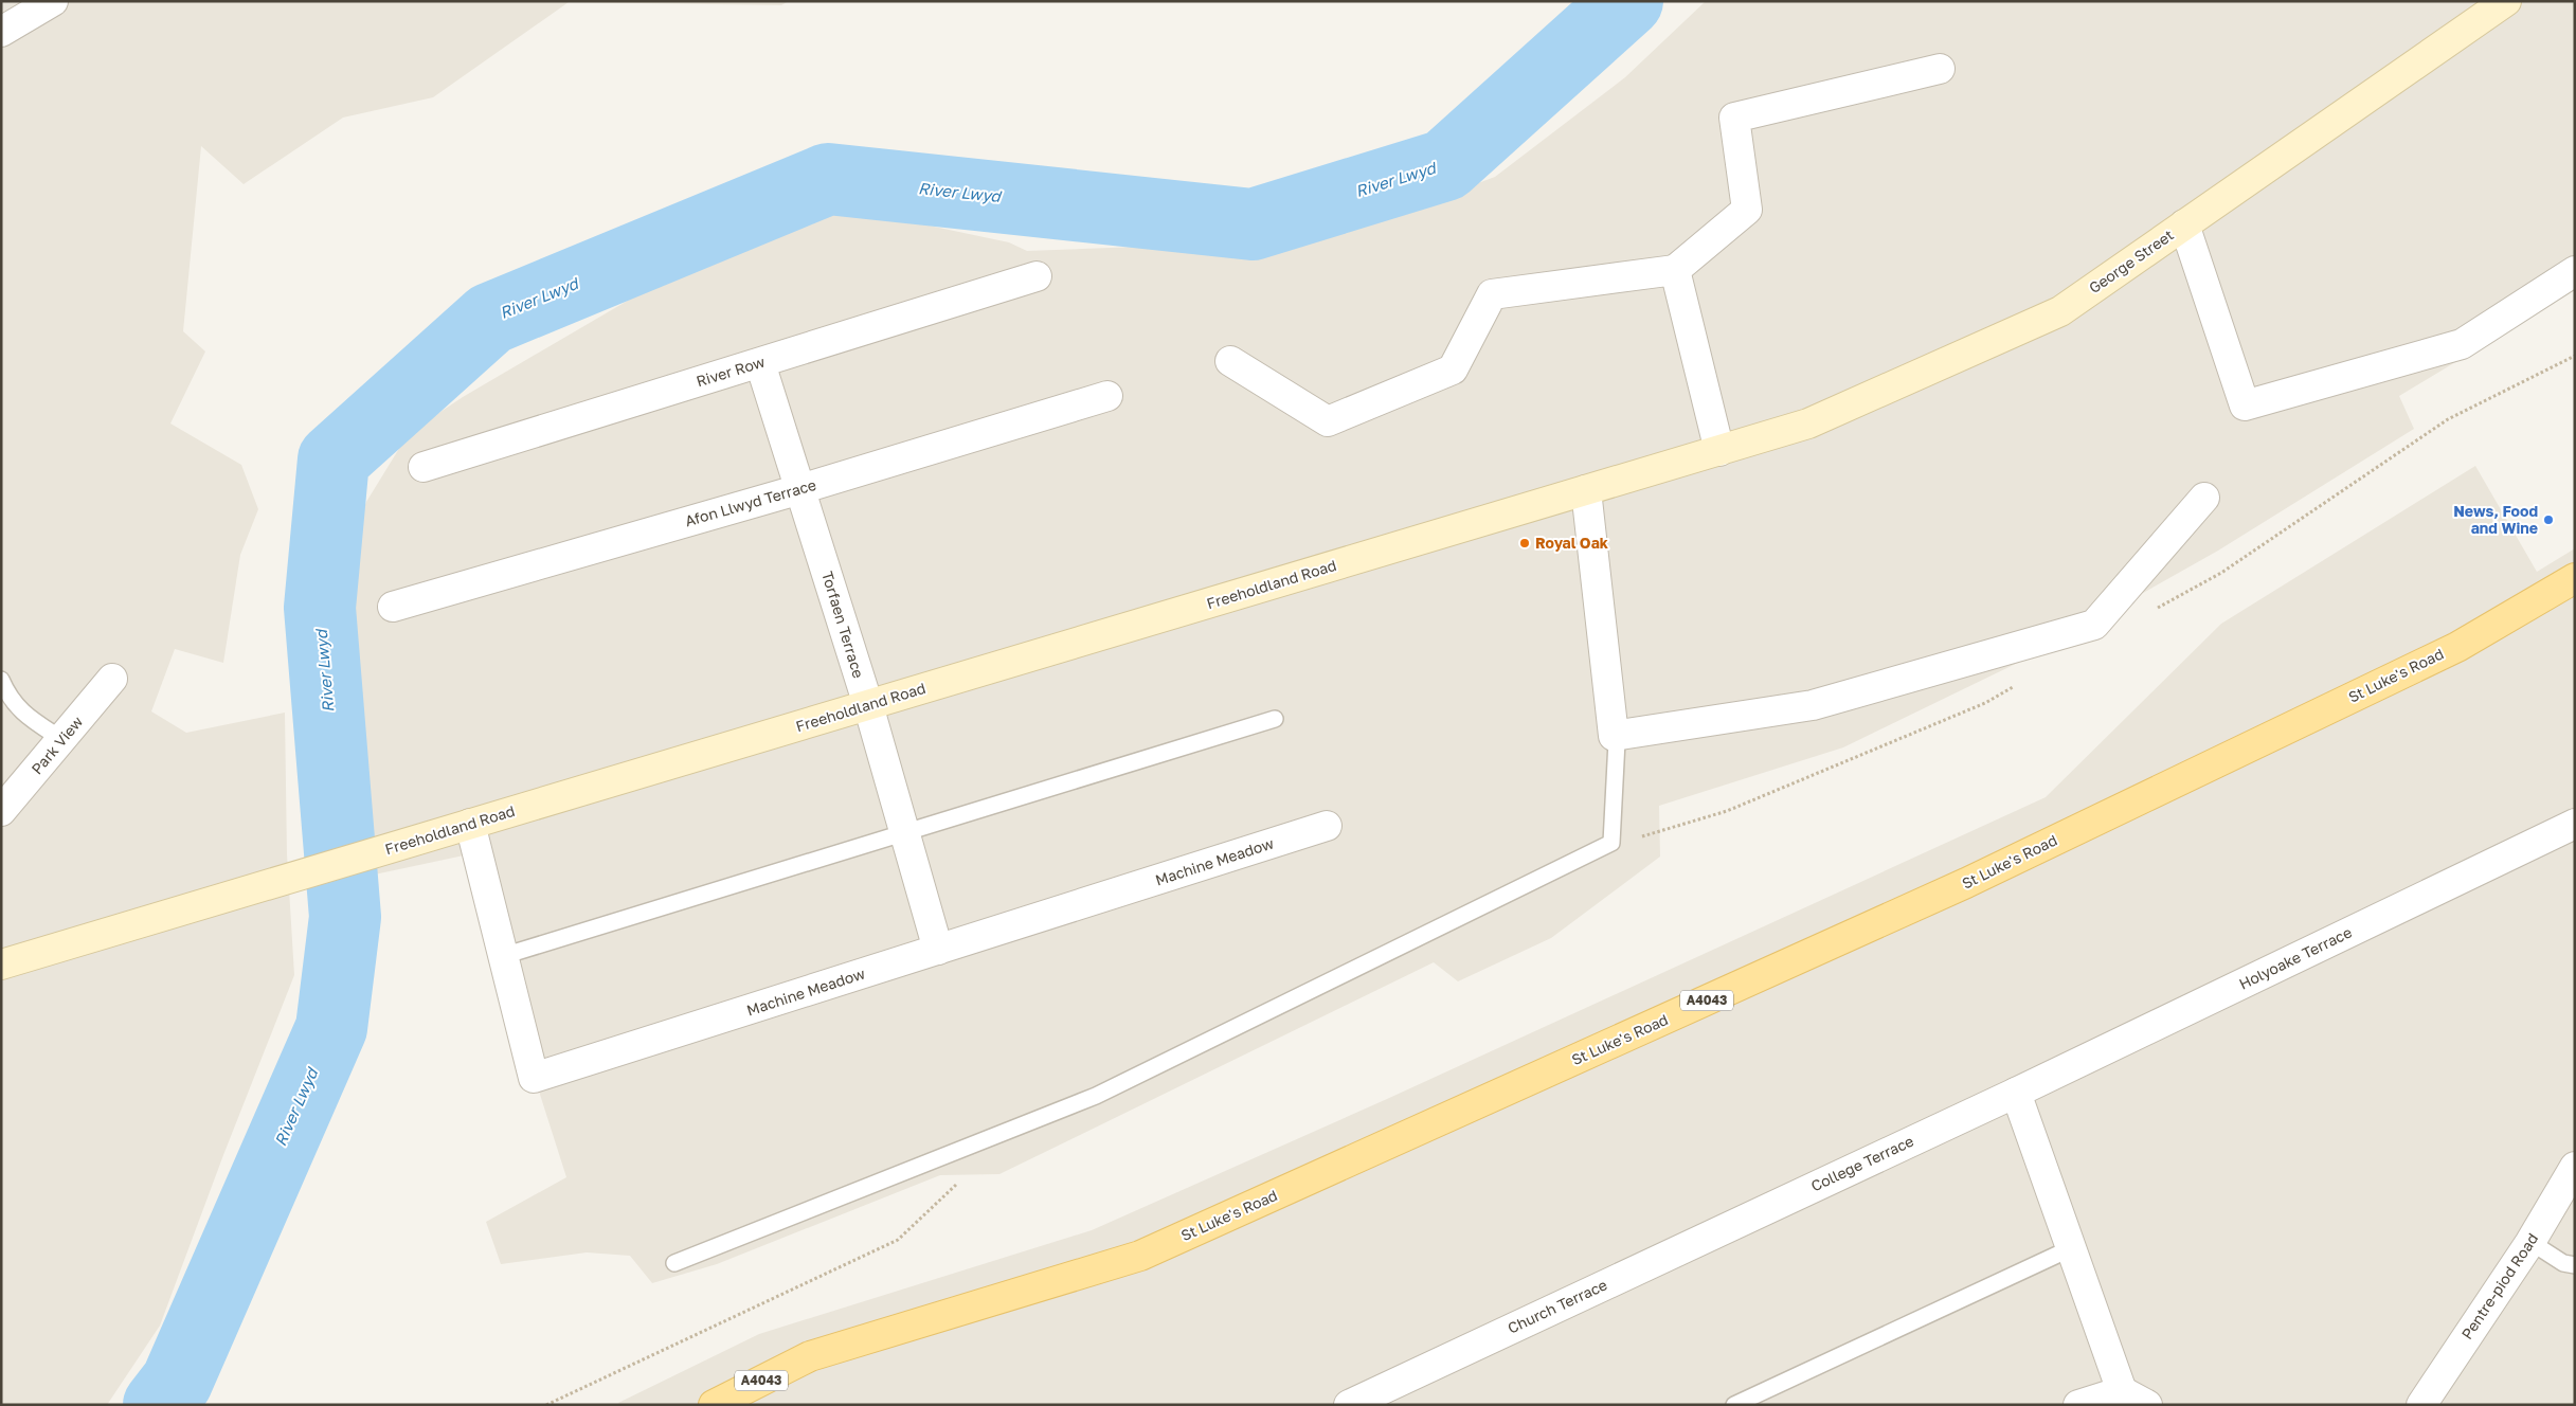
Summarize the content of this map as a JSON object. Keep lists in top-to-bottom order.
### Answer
{
  "streets": {
    "main road": [
      "George Street",
      "Freeholdland Road",
      "St Luke's Road",
      "A4043"
    ],
    "street": [
      "River Row",
      "Afon Llwyd Terrace",
      "Torfaen Terrace",
      "Park View",
      "Machine Meadow",
      "Holyoake Terrace",
      "College Terrace",
      "Pentre-piod Road",
      "Church Terrace"
    ]
  },
  "crossings": [
    ["George Street", "Freeholdland Road"],
    ["River Row", "Torfaen Terrace"],
    ["Afon Llwyd Terrace", "Torfaen Terrace"],
    ["Freeholdland Road", "Torfaen Terrace"],
    ["Freeholdland Road", "Machine Meadow"],
    ["Torfaen Terrace", "Machine Meadow"],
    ["Holyoake Terrace", "College Terrace"],
    ["College Terrace", "Church Terrace"]
  ],
  "water": ["River Lwyd"],
  "places": ["News, Food and Wine", "Royal Oak"]
}
